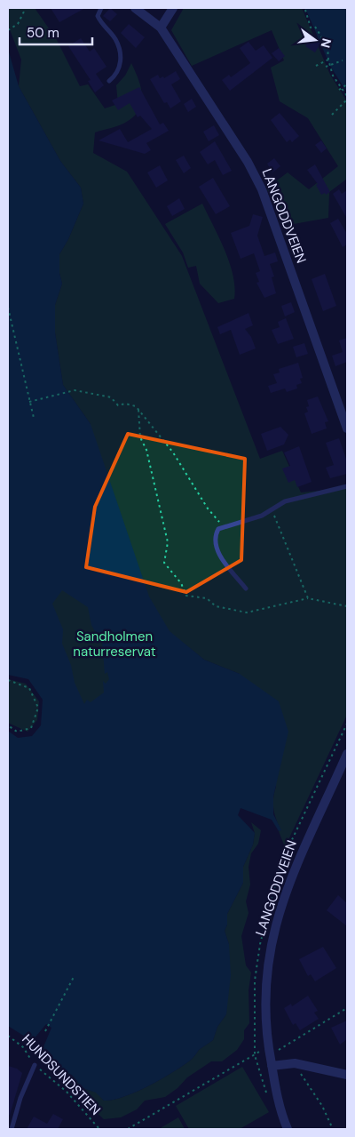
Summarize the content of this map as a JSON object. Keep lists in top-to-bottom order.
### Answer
{
  "streets": {
    "street": ["LANGODDVEIEN"],
    "path": ["HUNDSUNDSTIEN"]
  },
  "parks": ["Sandholmen naturreservat"],
  "scale_bar": "50 m",
  "north": "right"
}
